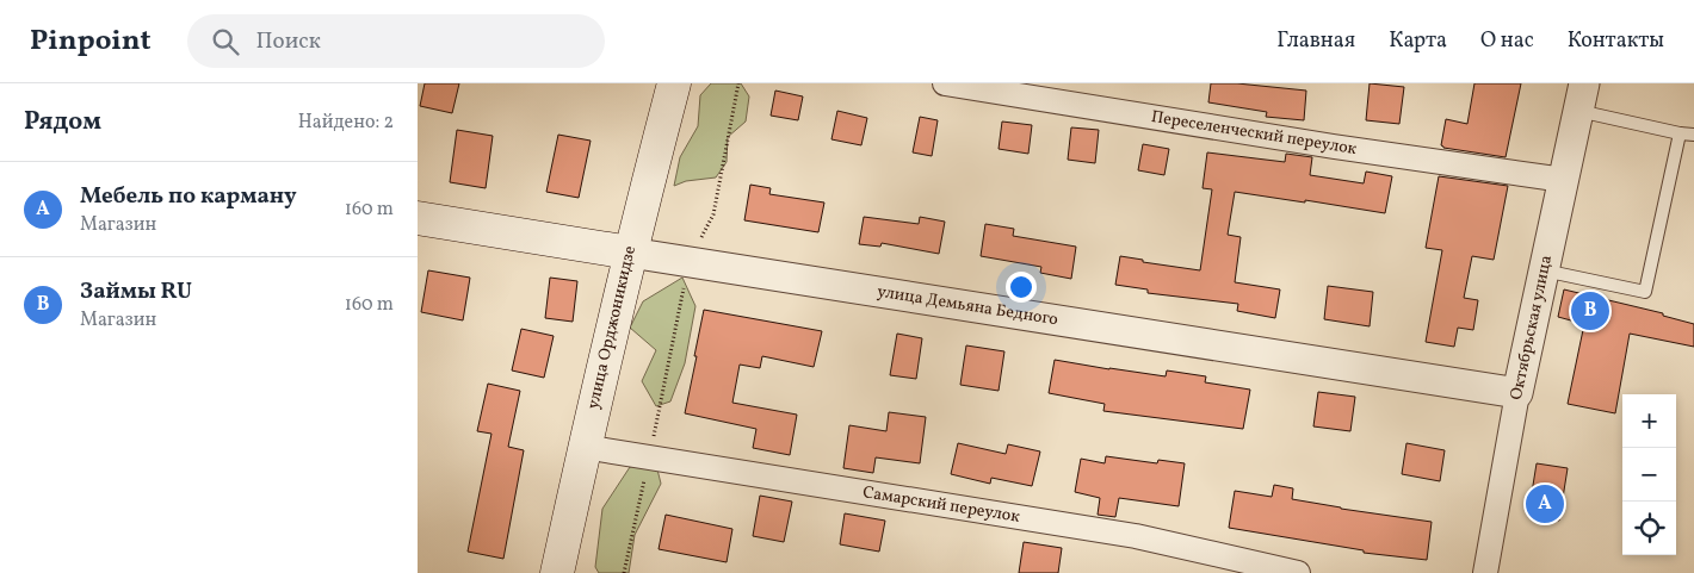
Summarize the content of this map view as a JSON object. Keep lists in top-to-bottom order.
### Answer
{
  "streets": {
    "main road": ["улица Демьяна Бедного", "улица Орджоникидзе"],
    "street": ["Переселенческий переулок", "Октябрьская улица", "Самарский переулок"]
  },
  "crossings": [
    ["Переселенческий переулок", "Октябрьская улица"],
    ["улица Демьяна Бедного", "улица Орджоникидзе"],
    ["улица Демьяна Бедного", "Октябрьская улица"],
    ["улица Орджоникидзе", "Самарский переулок"]
  ],
  "page": {
    "header": "Pinpoint",
    "search": "Поиск",
    "nav": [
      "Главная",
      "Карта",
      "О нас",
      "Контакты"
    ],
    "heading": ["Рядом", "Найдено: 2"],
    "list": [
      {
        "mark": "A",
        "name": "Мебель по карману",
        "note": "Магазин",
        "value": "160 m"
      },
      {
        "mark": "B",
        "name": "Займы RU",
        "note": "Магазин",
        "value": "160 m"
      }
    ],
    "pins": ["B", "A"],
    "map_buttons": ["+", "−"]
  }
}
